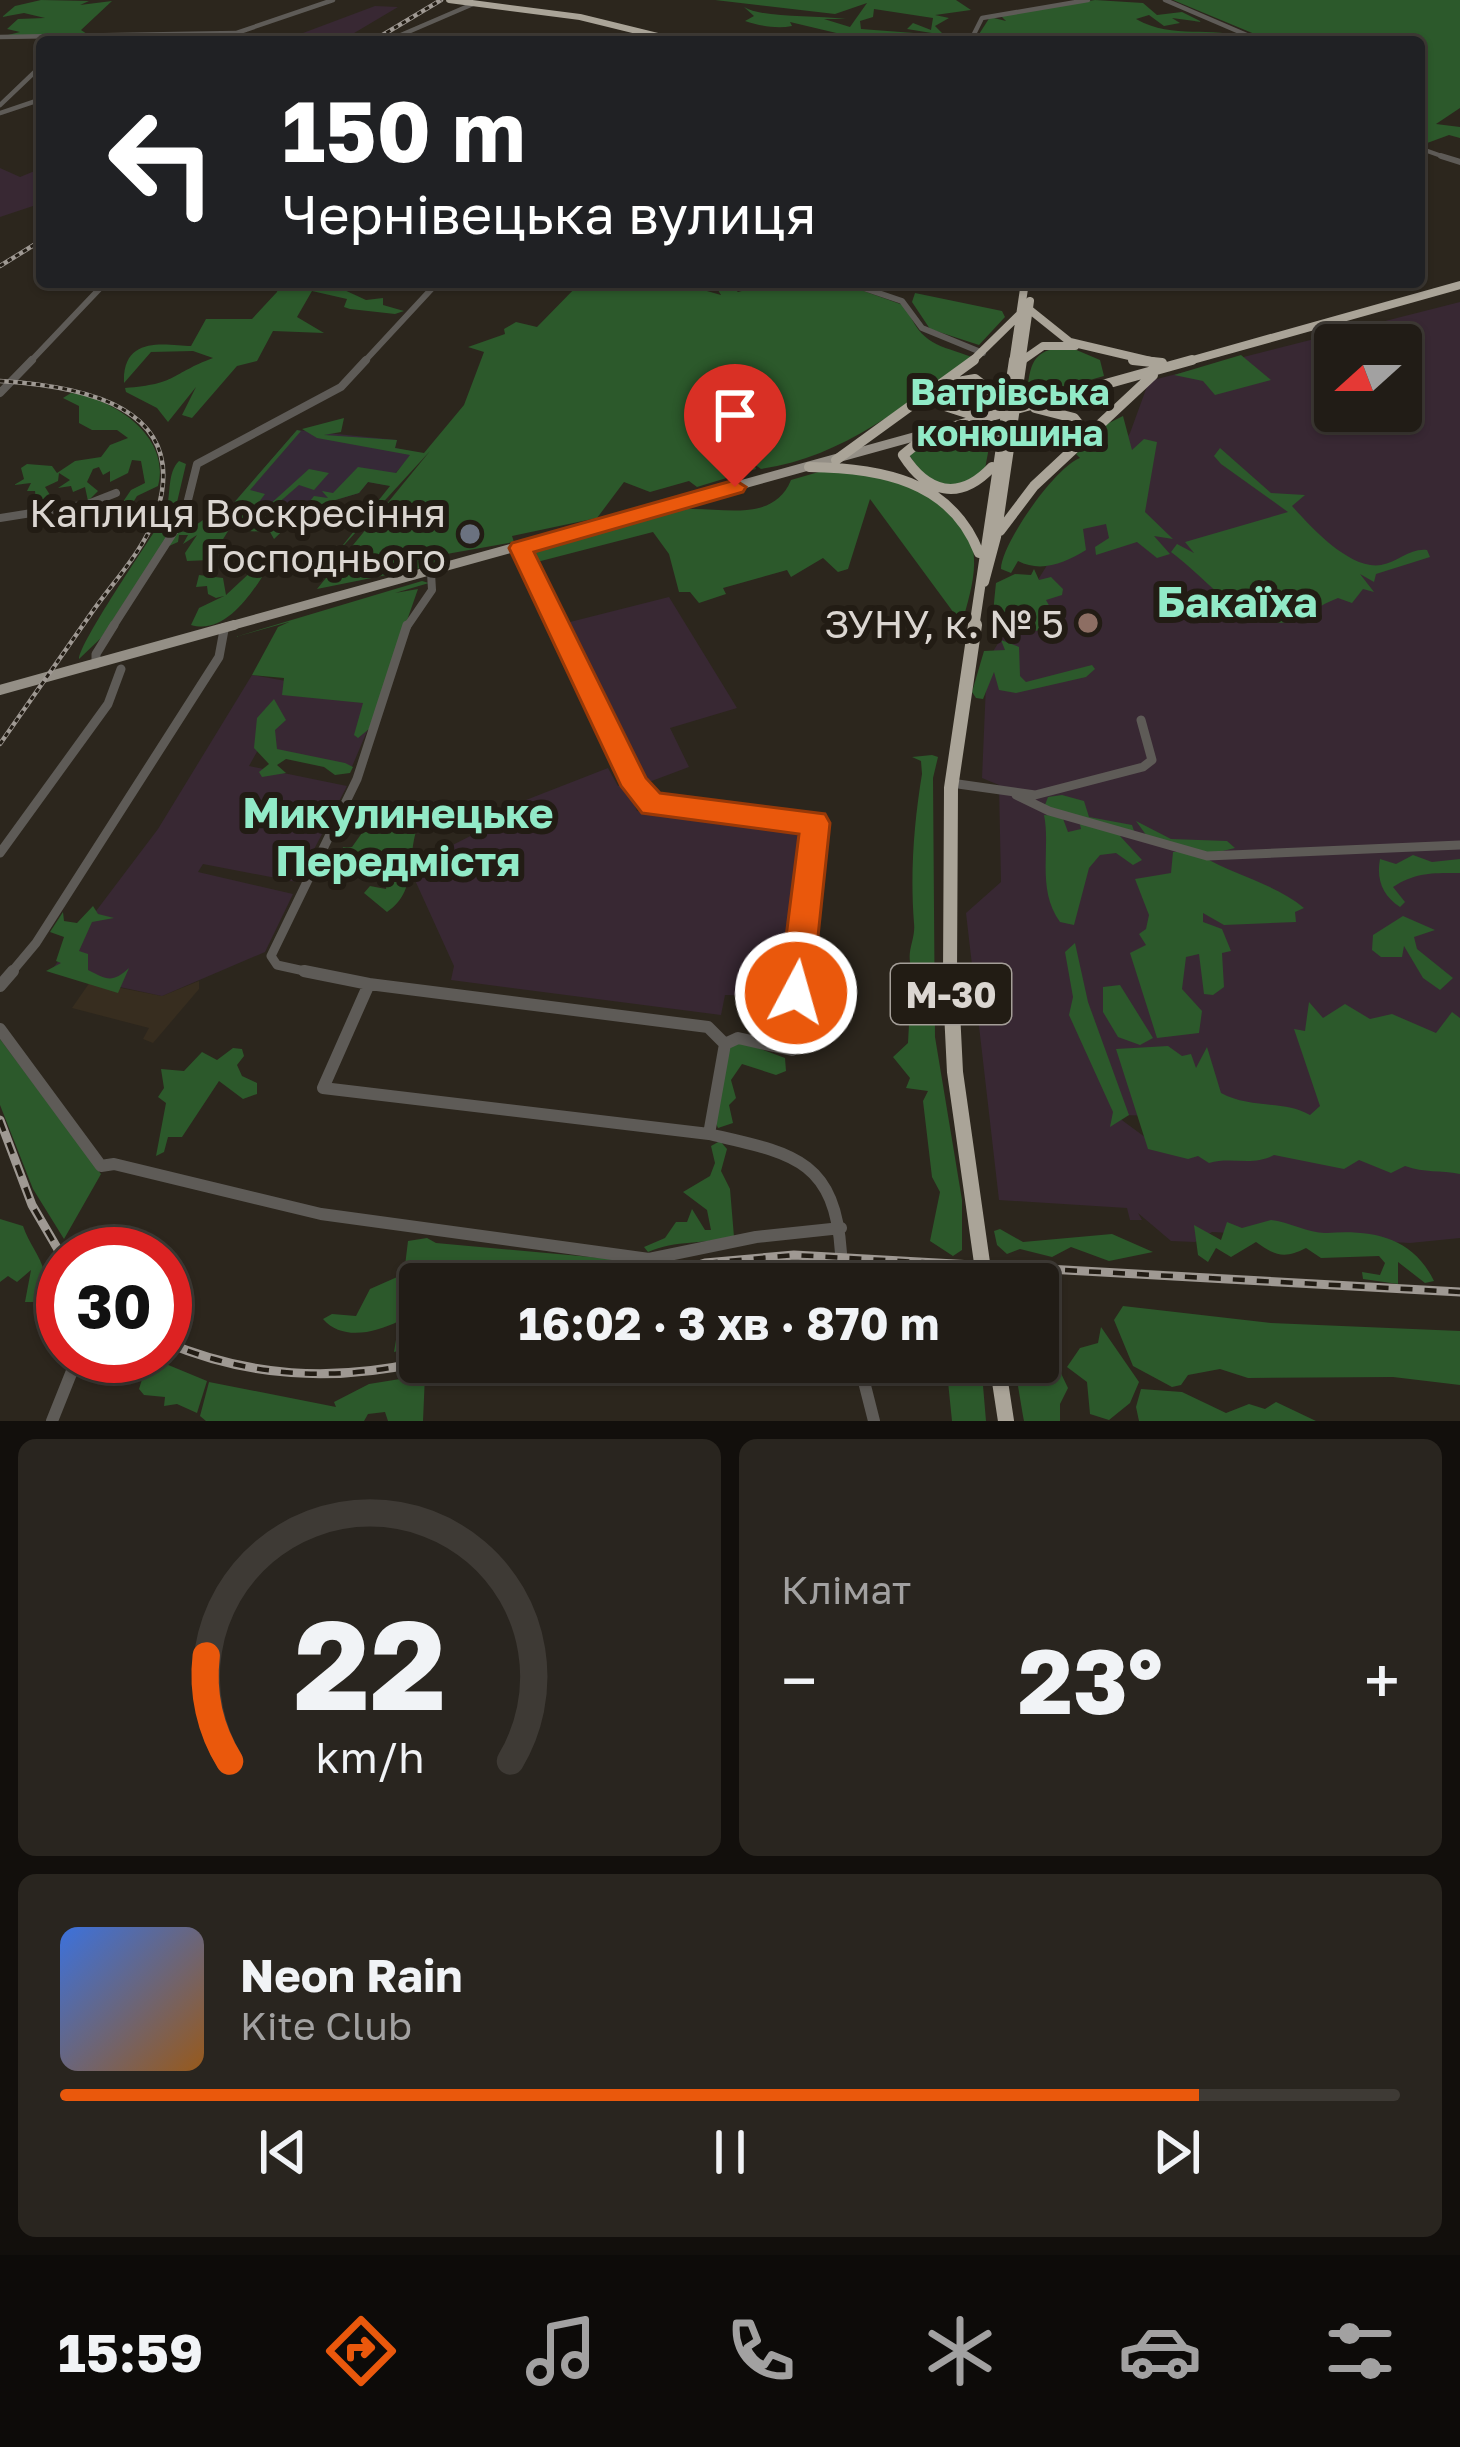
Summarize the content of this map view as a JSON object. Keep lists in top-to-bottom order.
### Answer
{
  "streets": {
    "highway": ["М-30"]
  },
  "districts": ["Ватрівська конюшина", "Бакаїха", "Микулинецьке Передмістя"],
  "places": ["Каплиця Воскресіння Господнього", "ЗУНУ, к. № 5"],
  "north": "left",
  "page": {
    "turn": ["150 m", "Чернівецька вулиця"],
    "limit": "30",
    "trip": "16:02 · 3 хв · 870 m",
    "tile": "Клімат",
    "heat": ["−", "23°", "+"],
    "song": ["Neon Rain", "Kite Club"],
    "tabs": "15:59",
    "gauge": ["22", "km/h"]
  }
}
